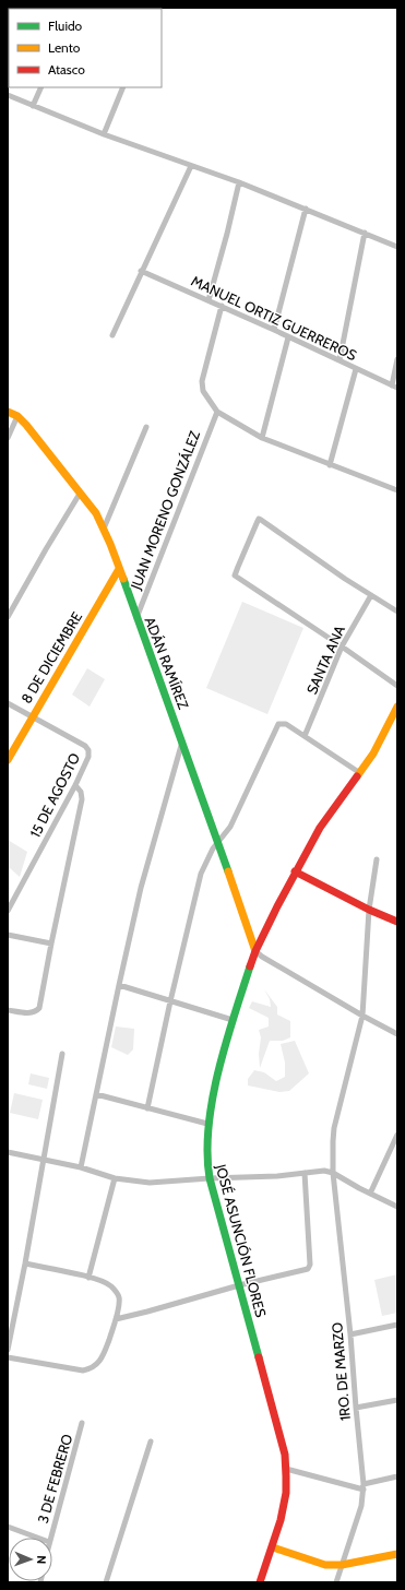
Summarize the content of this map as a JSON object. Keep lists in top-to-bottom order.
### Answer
{
  "streets": {
    "street": [
      "MANUEL ORTIZ GUERREROS",
      "JUAN MORENO GONZÁLEZ",
      "8 DE DICIEMBRE",
      "SANTA ANA",
      "ADÁN RAMÍREZ",
      "15 DE AGOSTO",
      "JOSÉ ASUNCIÓN FLORES",
      "1RO. DE MARZO",
      "3 DE FEBRERO"
    ]
  },
  "crossings": [
    ["JUAN MORENO GONZÁLEZ", "ADÁN RAMÍREZ"],
    ["8 DE DICIEMBRE", "ADÁN RAMÍREZ"],
    ["8 DE DICIEMBRE", "15 DE AGOSTO"],
    ["ADÁN RAMÍREZ", "JOSÉ ASUNCIÓN FLORES"]
  ],
  "legend": ["Fluido", "Lento", "Atasco"],
  "north": "right"
}
